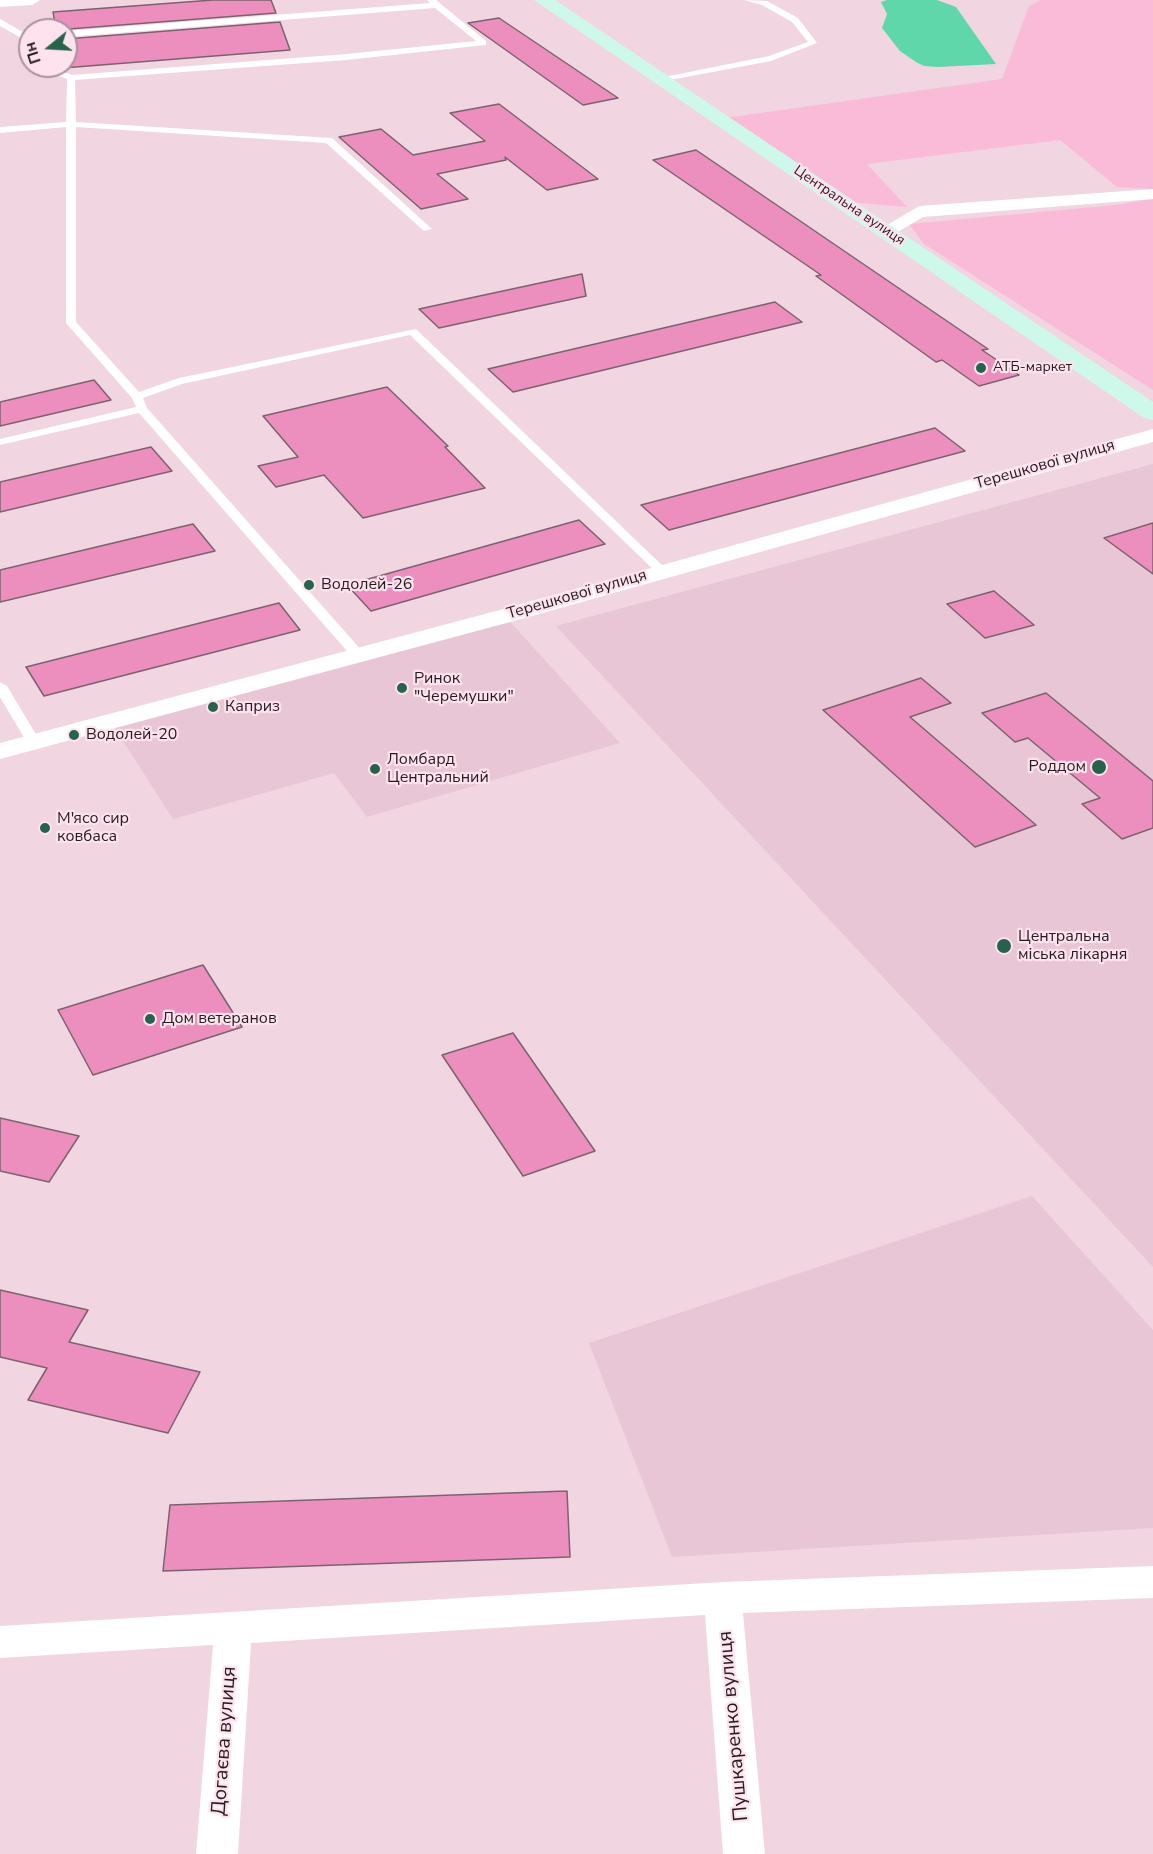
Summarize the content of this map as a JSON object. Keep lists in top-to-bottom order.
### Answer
{
  "streets": {
    "main road": ["Центральна вулиця"],
    "street": ["Терешкової вулиця", "Пушкаренко вулиця", "Догаєва вулиця"]
  },
  "places": [
    "АТБ-маркет",
    "Водолей-26",
    "Ринок \"Черемушки\"",
    "Каприз",
    "Водолей-20",
    "Роддом",
    "Ломбард Центральний",
    "М'ясо сир ковбаса",
    "Центральна міська лікарня",
    "Дом ветеранов"
  ],
  "north": "left"
}
